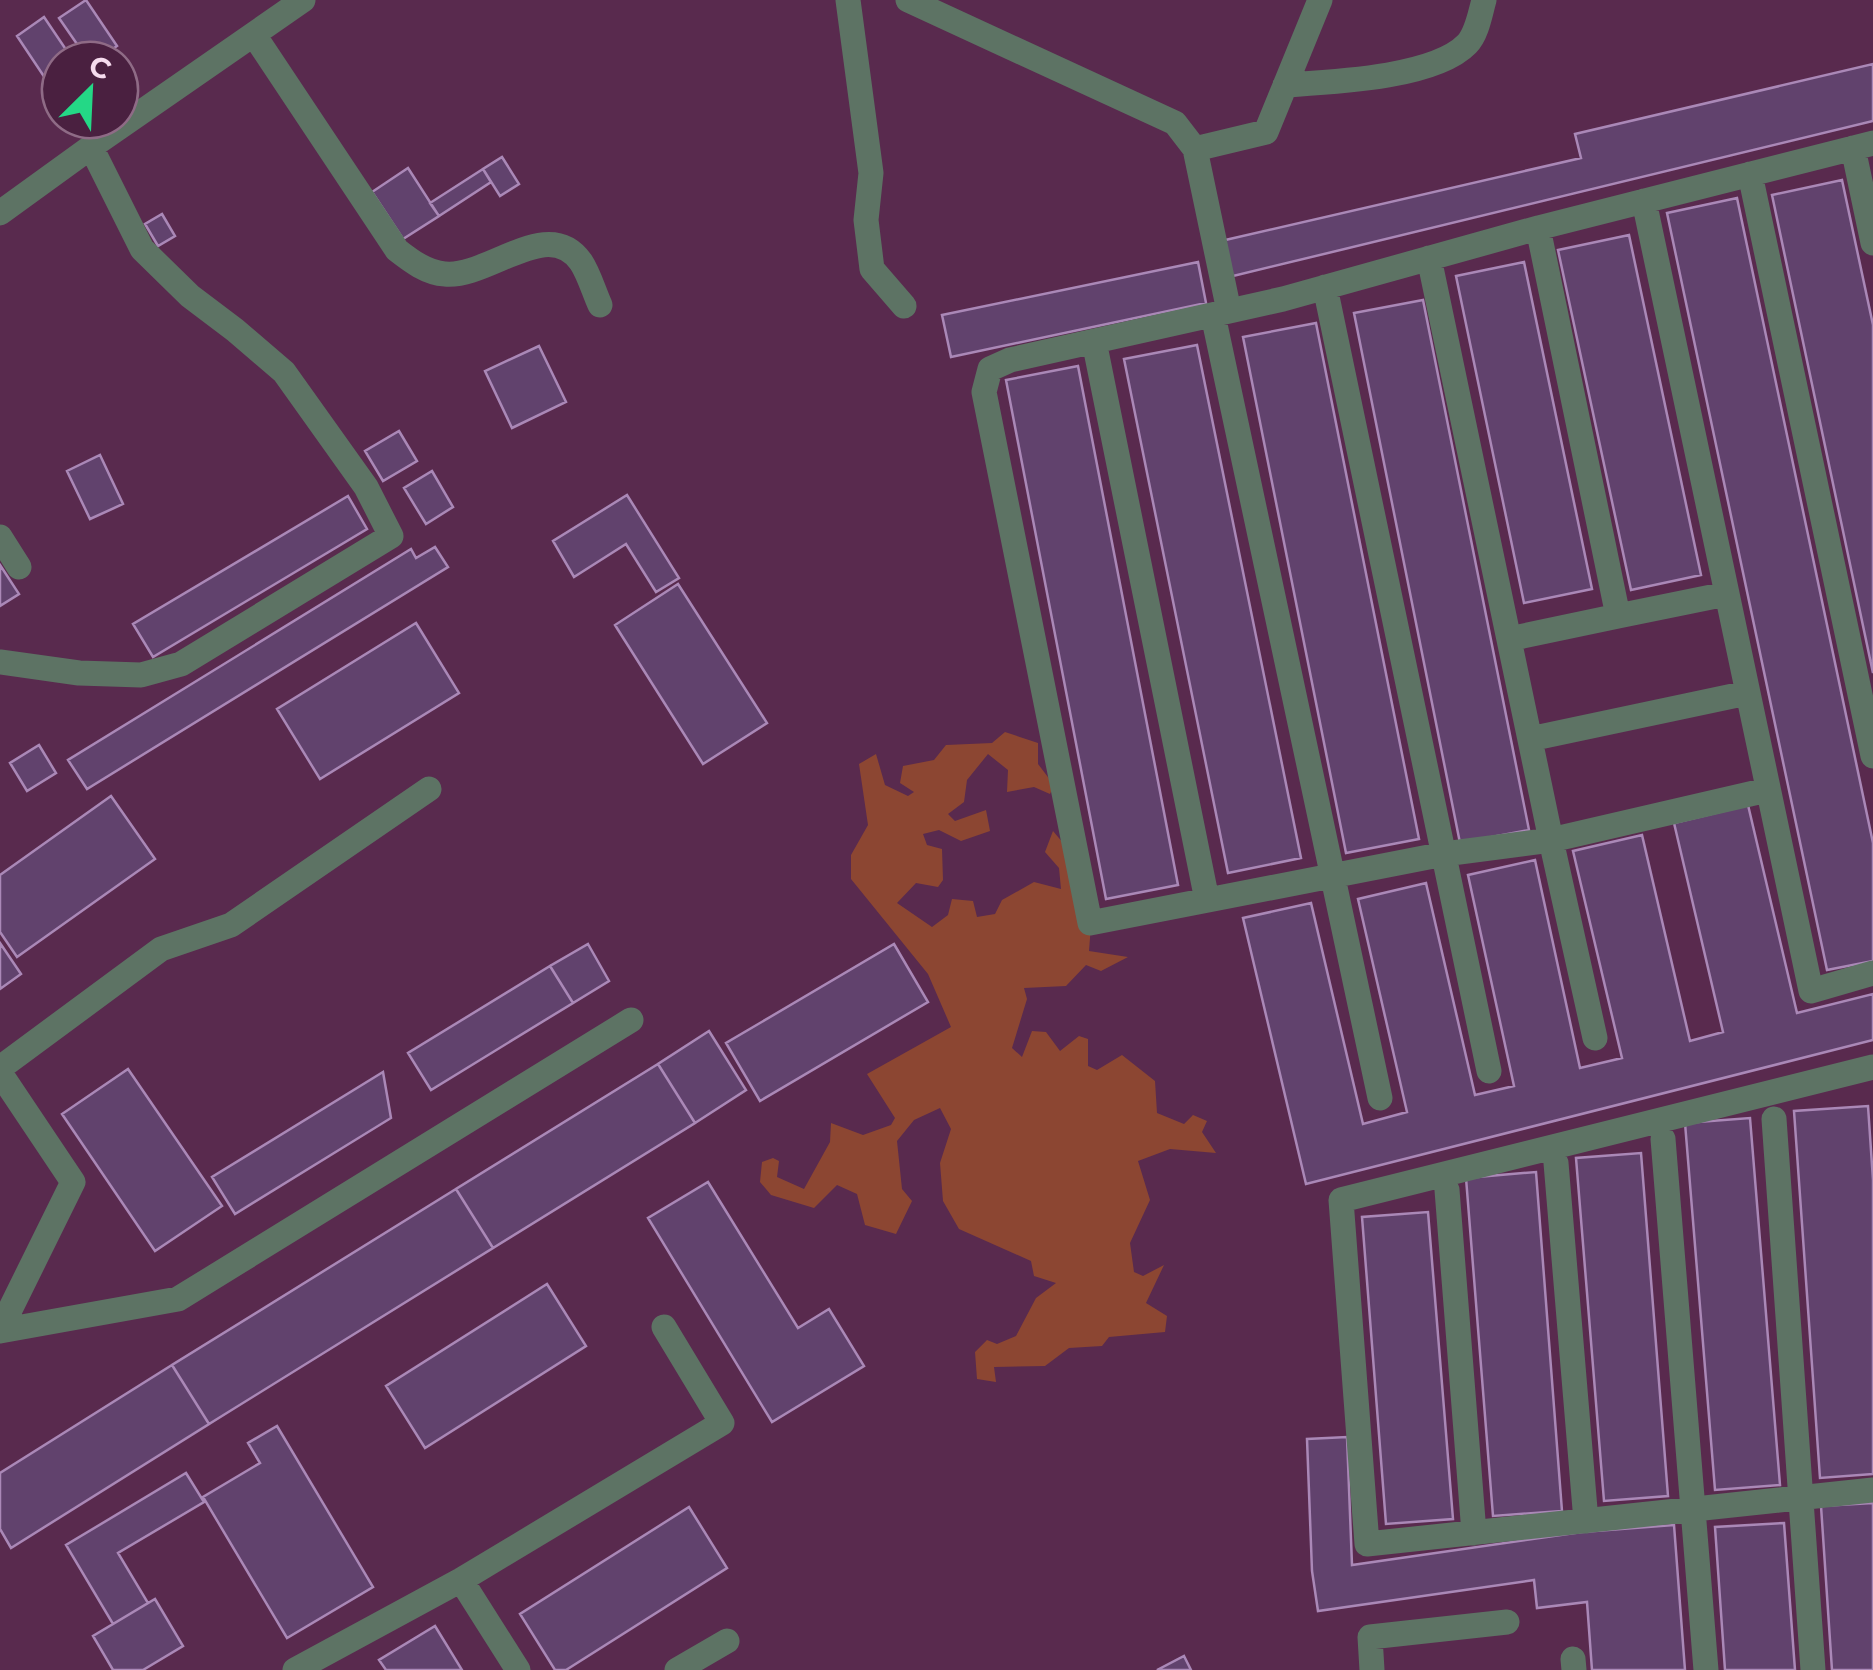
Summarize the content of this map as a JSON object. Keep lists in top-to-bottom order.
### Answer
{
  "north": "top right"
}
